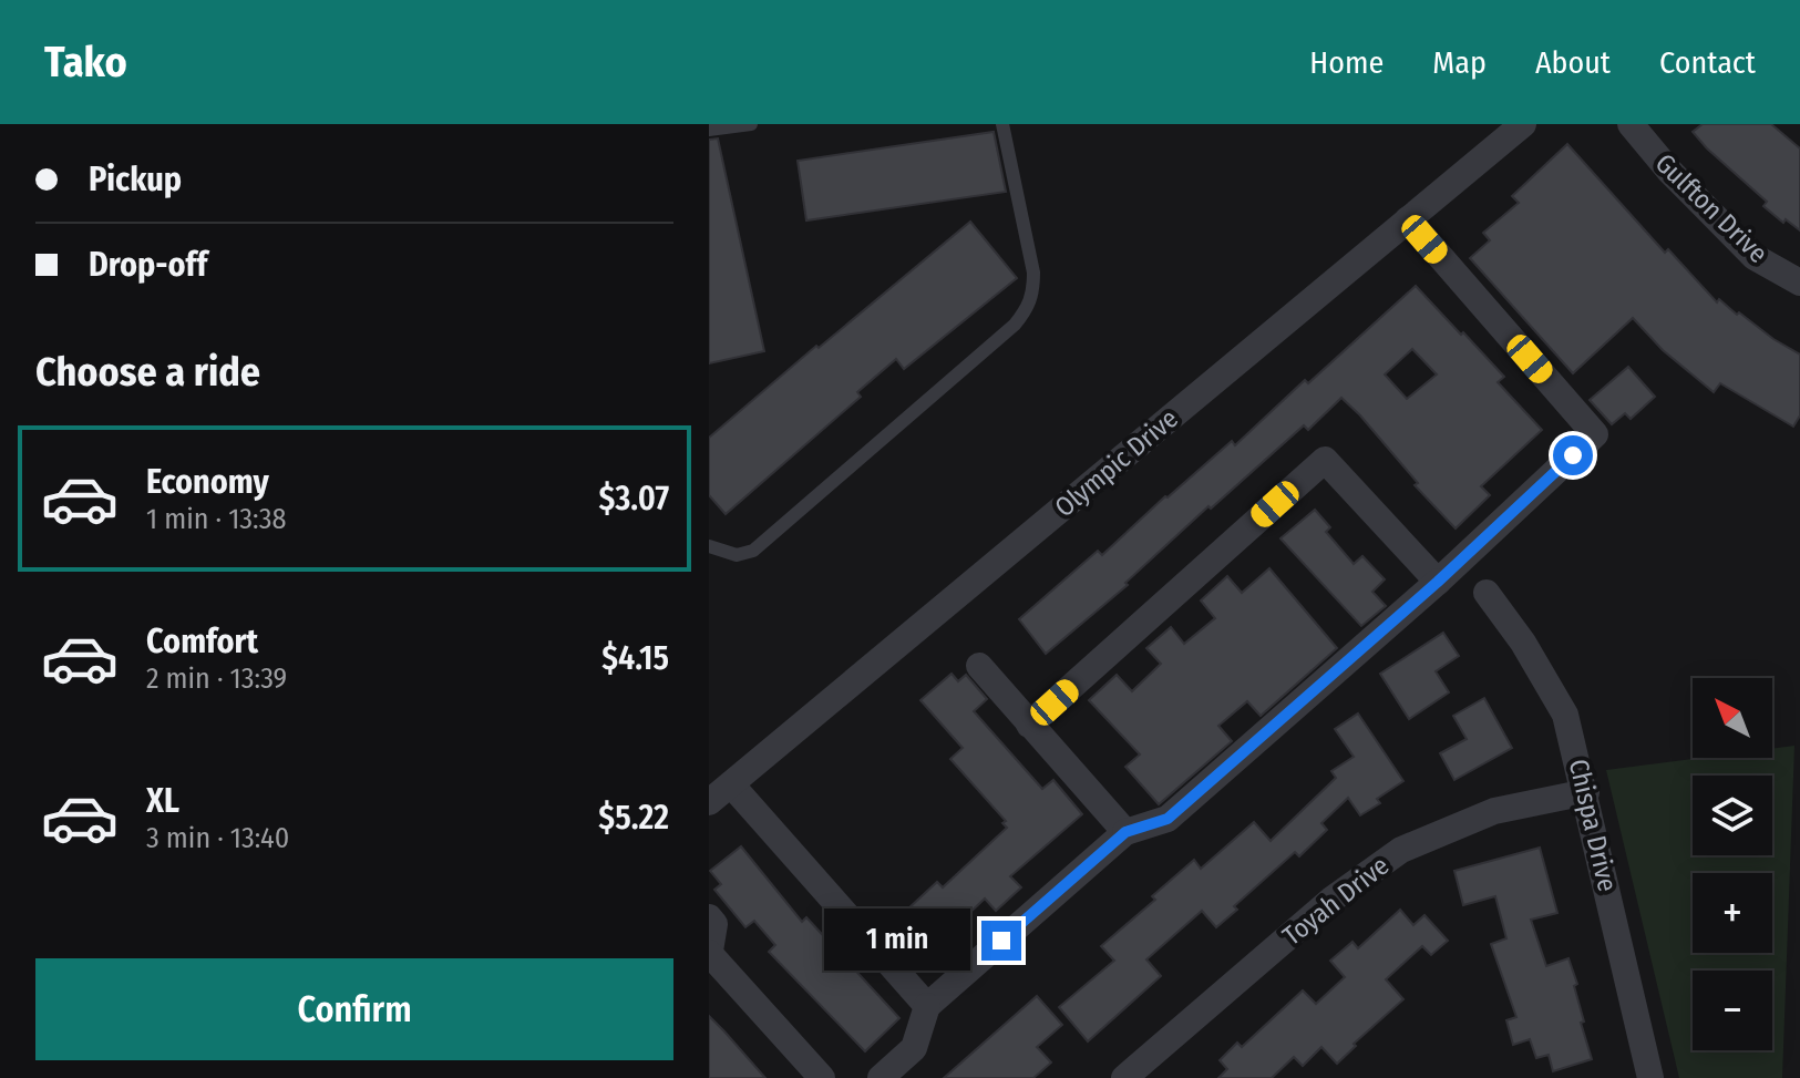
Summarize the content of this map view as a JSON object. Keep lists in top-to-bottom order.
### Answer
{
  "streets": {
    "street": [
      "Gulfton Drive",
      "Olympic Drive",
      "Chispa Drive",
      "Toyah Drive"
    ]
  },
  "crossings": [
    ["Chispa Drive", "Toyah Drive"]
  ],
  "north": "top left",
  "page": {
    "header": "Tako",
    "nav": [
      "Home",
      "Map",
      "About",
      "Contact"
    ],
    "banner": ["Pickup", "Drop-off"],
    "heading": "Choose a ride",
    "list": [
      {
        "name": "Economy",
        "note": "1 min · 13:38",
        "value": "$3.07"
      },
      {
        "name": "Comfort",
        "note": "2 min · 13:39",
        "value": "$4.15"
      },
      {
        "name": "XL",
        "note": "3 min · 13:40",
        "value": "$5.22"
      }
    ],
    "map_buttons": ["+", "−"],
    "bubble": "1 min",
    "buttons": "Confirm"
  }
}
